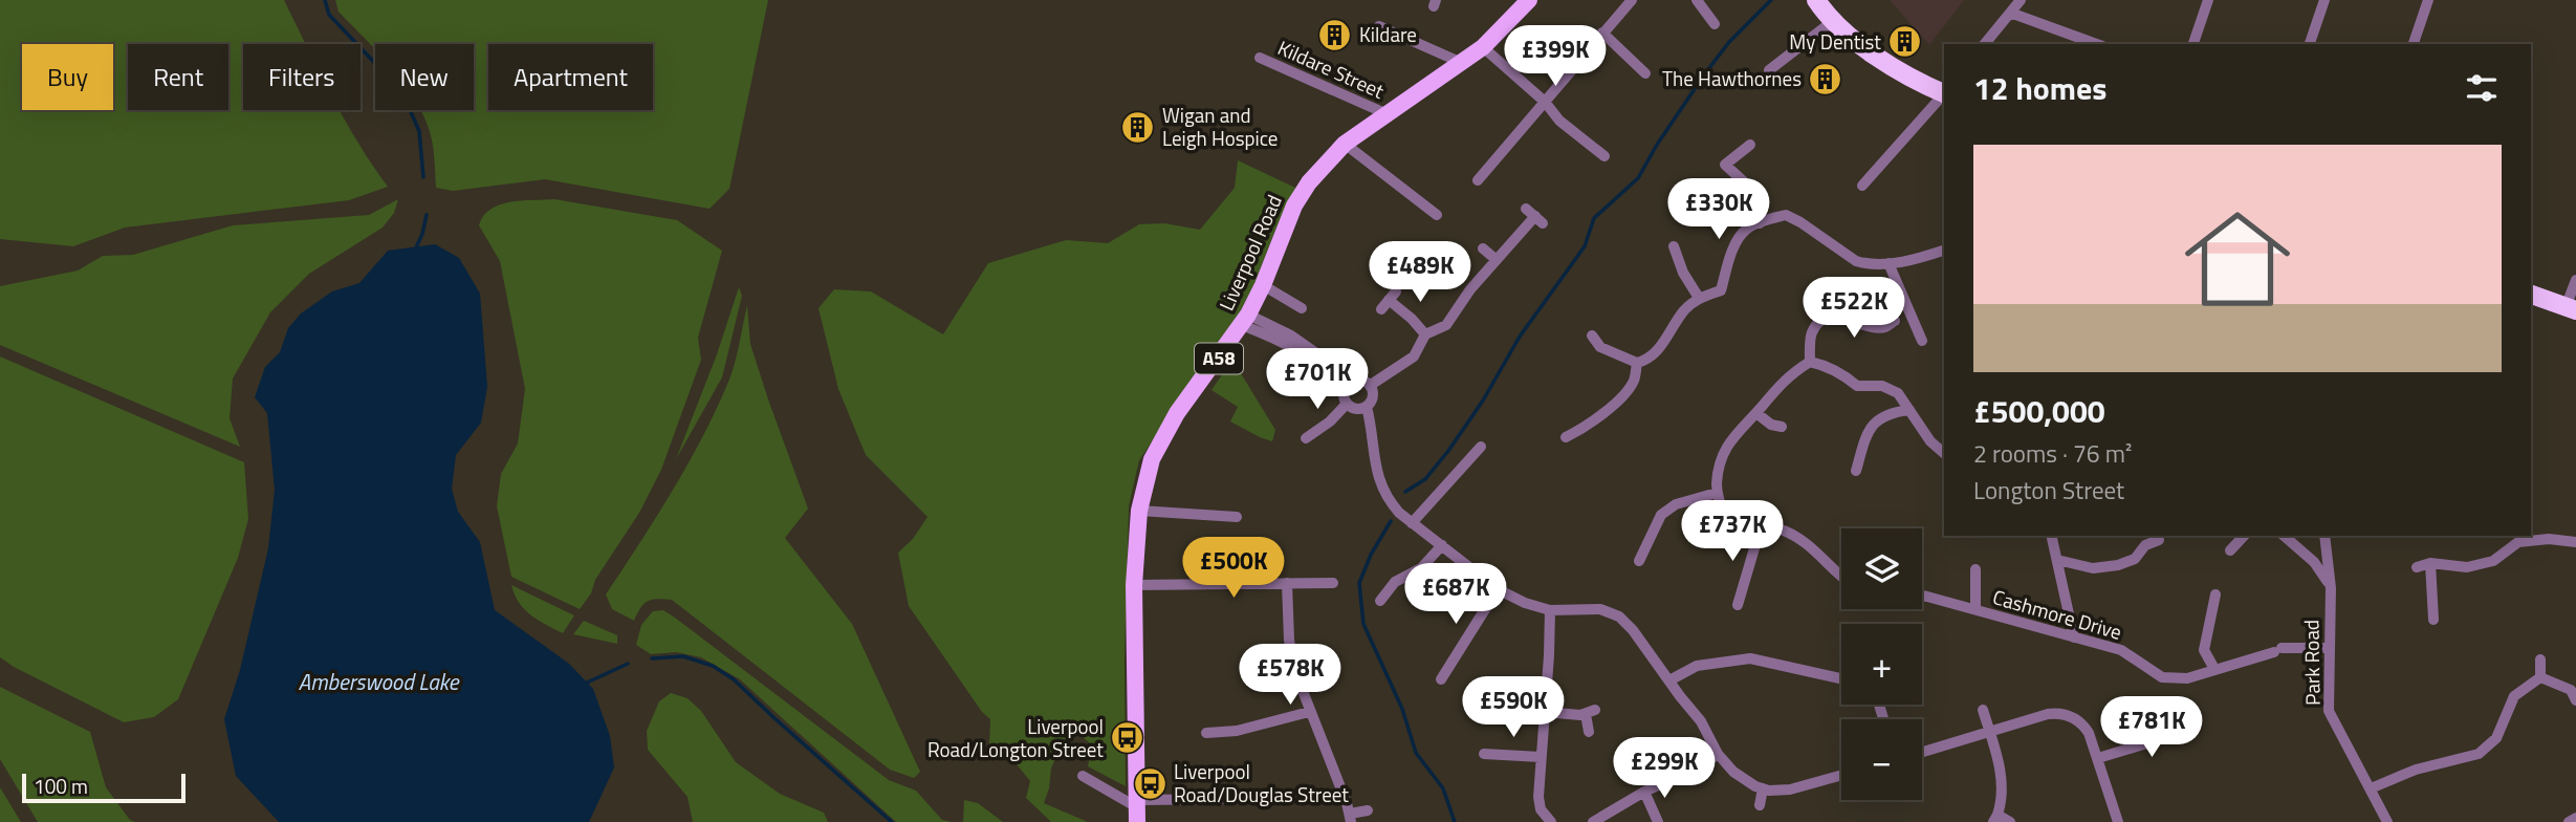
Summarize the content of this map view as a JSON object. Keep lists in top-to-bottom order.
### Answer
{
  "streets": {
    "main road": ["Liverpool Road", "A58"],
    "street": ["Kildare Street", "Cashmore Drive", "Park Road"]
  },
  "crossings": [
    ["Kildare Street", "Liverpool Road"],
    ["Cashmore Drive", "Park Road"]
  ],
  "water": ["Amberswood Lake"],
  "places": {
    "building": [
      "Kildare",
      "My Dentist",
      "The Hawthornes",
      "Wigan and Leigh Hospice"
    ],
    "bus stop": ["Liverpool Road/Longton Street", "Liverpool Road/Douglas Street"]
  },
  "scale_bar": "100 m",
  "page": {
    "price": [
      "£399K",
      "£330K",
      "£489K",
      "£522K",
      "£701K",
      "£737K",
      "£500K",
      "£687K",
      "£578K",
      "£590K",
      "£781K",
      "£299K"
    ],
    "chip": [
      "Buy",
      "Rent",
      "Filters",
      "New",
      "Apartment"
    ],
    "heading": "12 homes",
    "list": [
      {
        "name": "£500,000",
        "note": "2 rooms · 76 m² · Longton Street"
      }
    ],
    "map_buttons": ["+", "−"],
    "scale": "100 m"
  }
}
